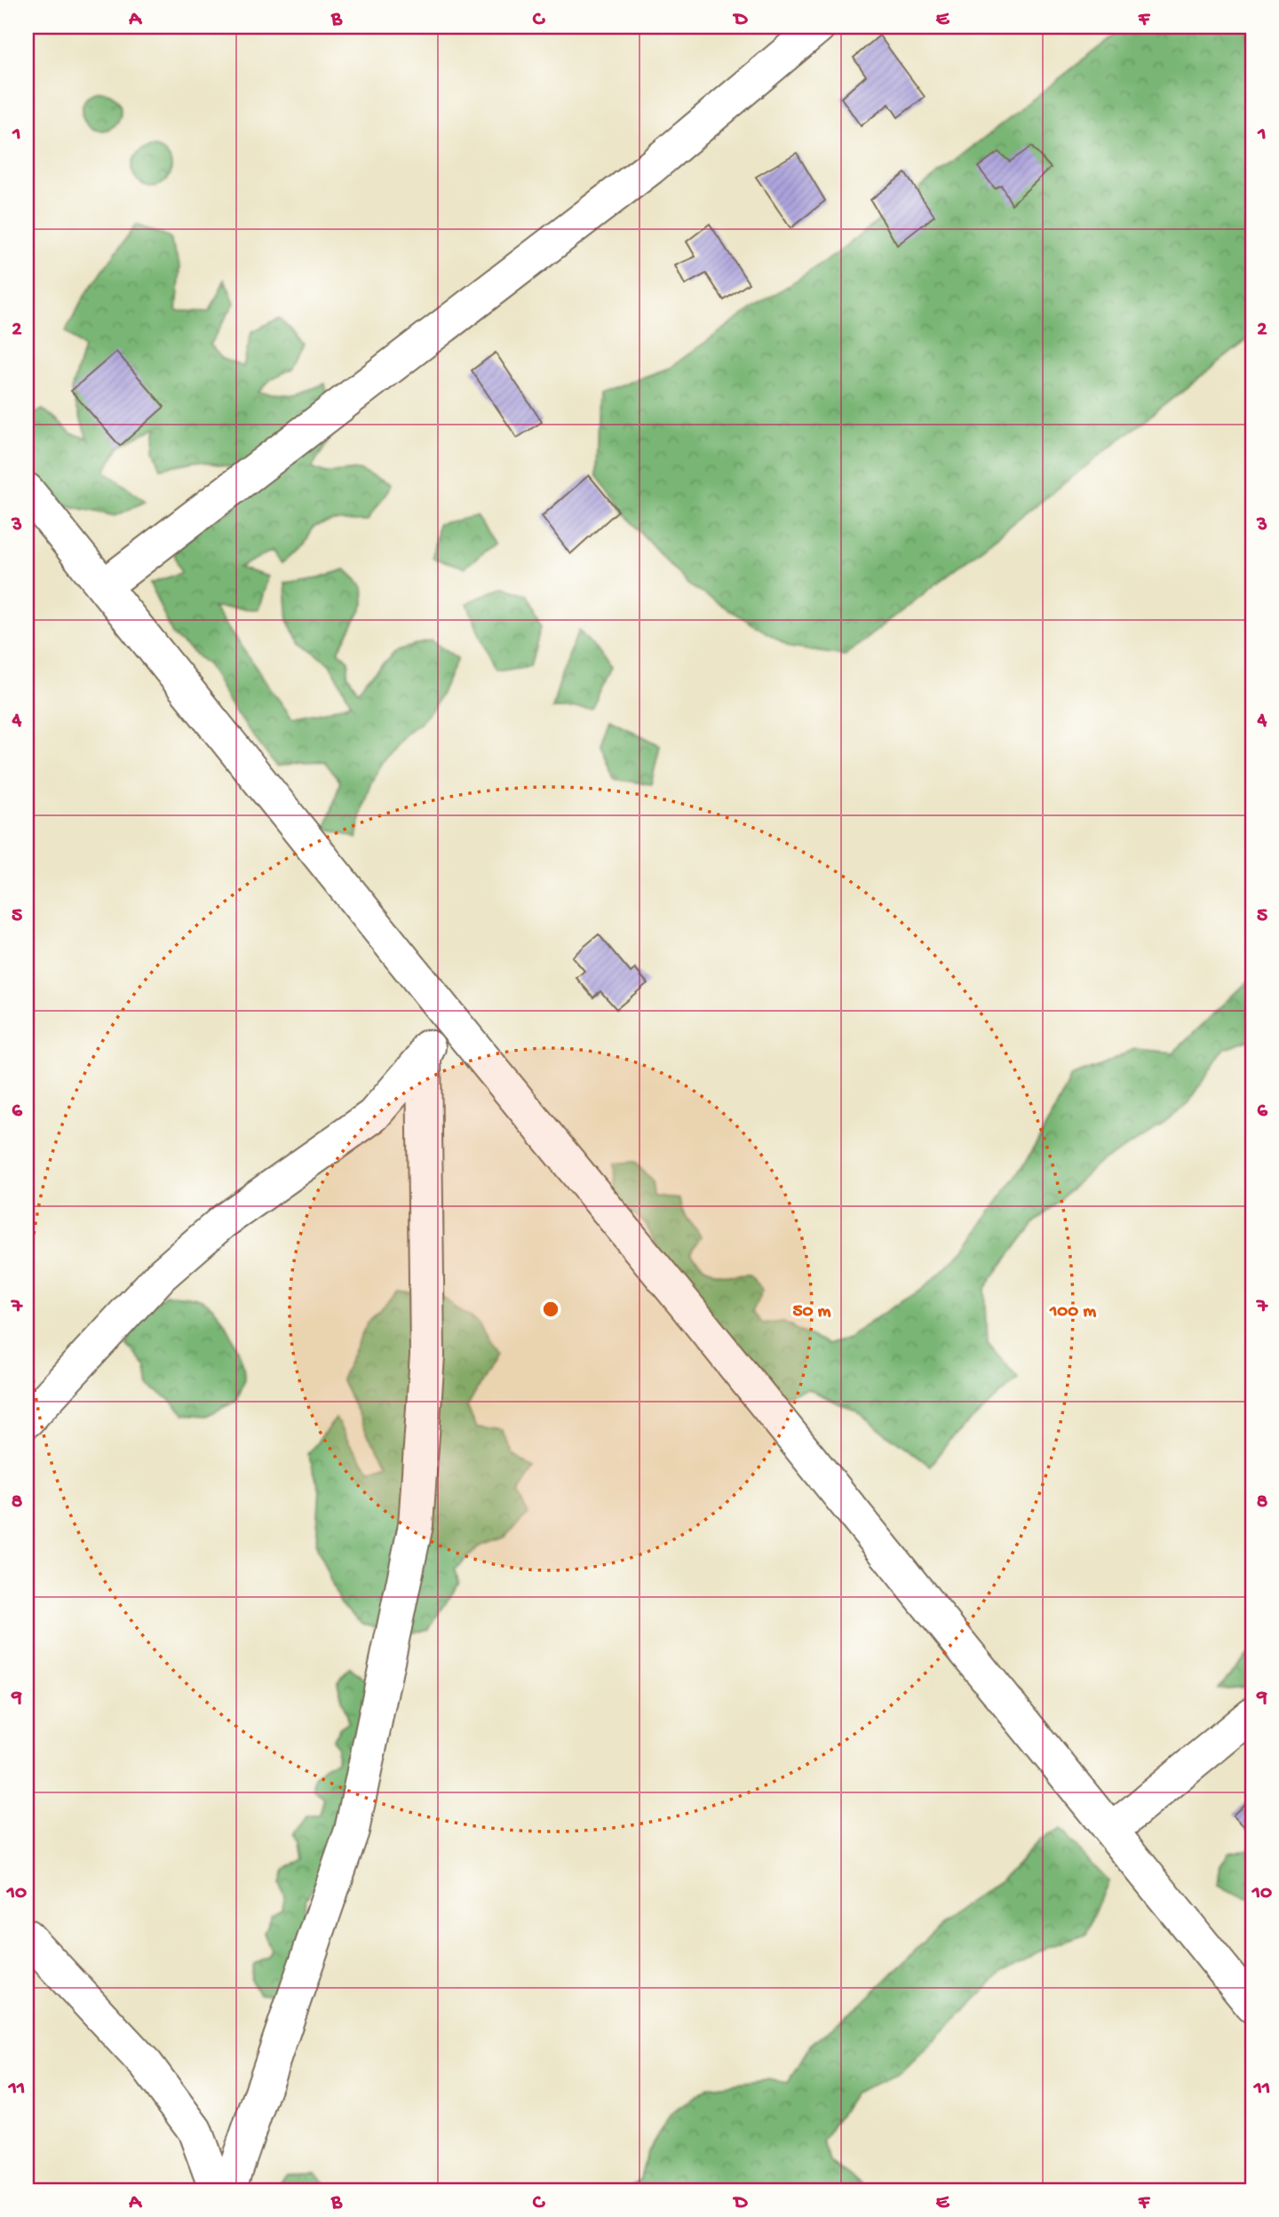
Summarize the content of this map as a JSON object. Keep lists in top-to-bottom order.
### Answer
{
  "grid": {
    "columns": [
      "A",
      "B",
      "C",
      "D",
      "E",
      "F"
    ],
    "rows": [
      "1",
      "2",
      "3",
      "4",
      "5",
      "6",
      "7",
      "8",
      "9",
      "10",
      "11"
    ]
  },
  "rings": ["50 m", "100 m"]
}
